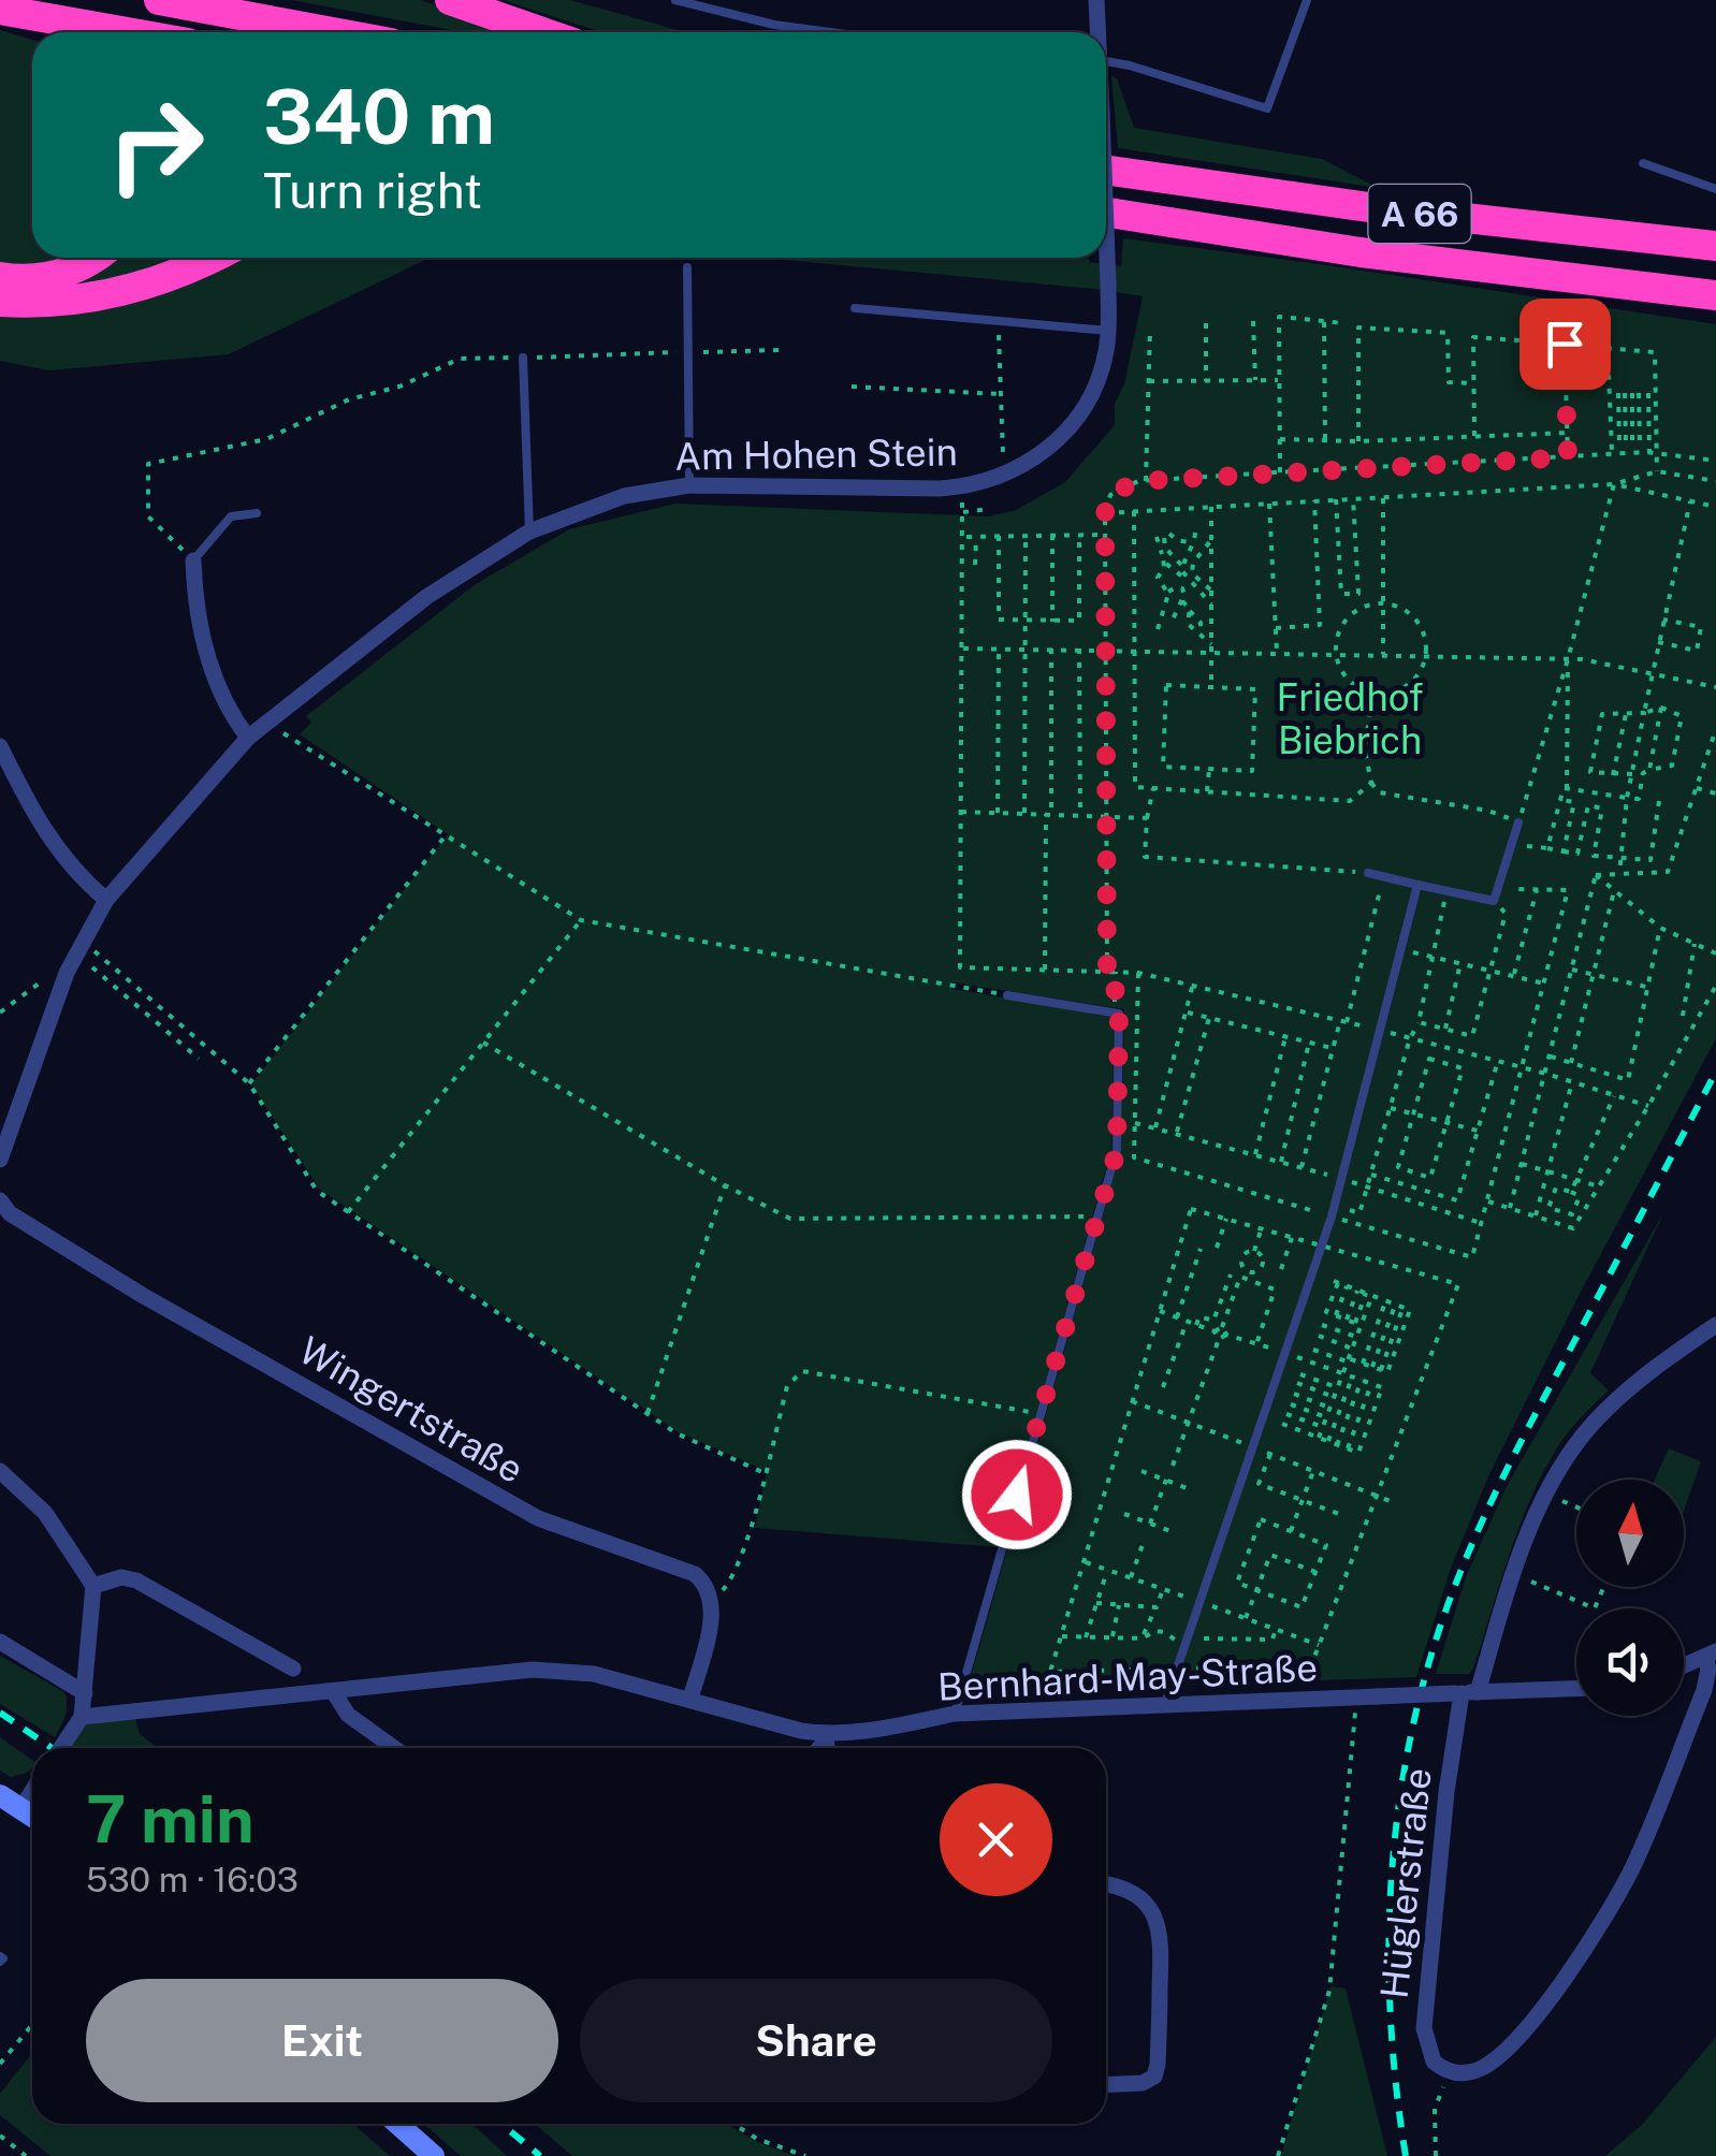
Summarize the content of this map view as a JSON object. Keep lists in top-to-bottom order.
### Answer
{
  "streets": {
    "highway": ["A 66"],
    "street": [
      "Am Hohen Stein",
      "Wingertstraße",
      "Bernhard-May-Straße",
      "Hüglerstraße"
    ]
  },
  "crossings": [
    ["Bernhard-May-Straße", "Hüglerstraße"]
  ],
  "parks": ["Friedhof Biebrich"],
  "north": "top",
  "page": {
    "turn": ["340 m", "Turn right"],
    "heading": ["7 min", "530 m · 16:03"],
    "buttons": ["Exit", "Share"]
  }
}
